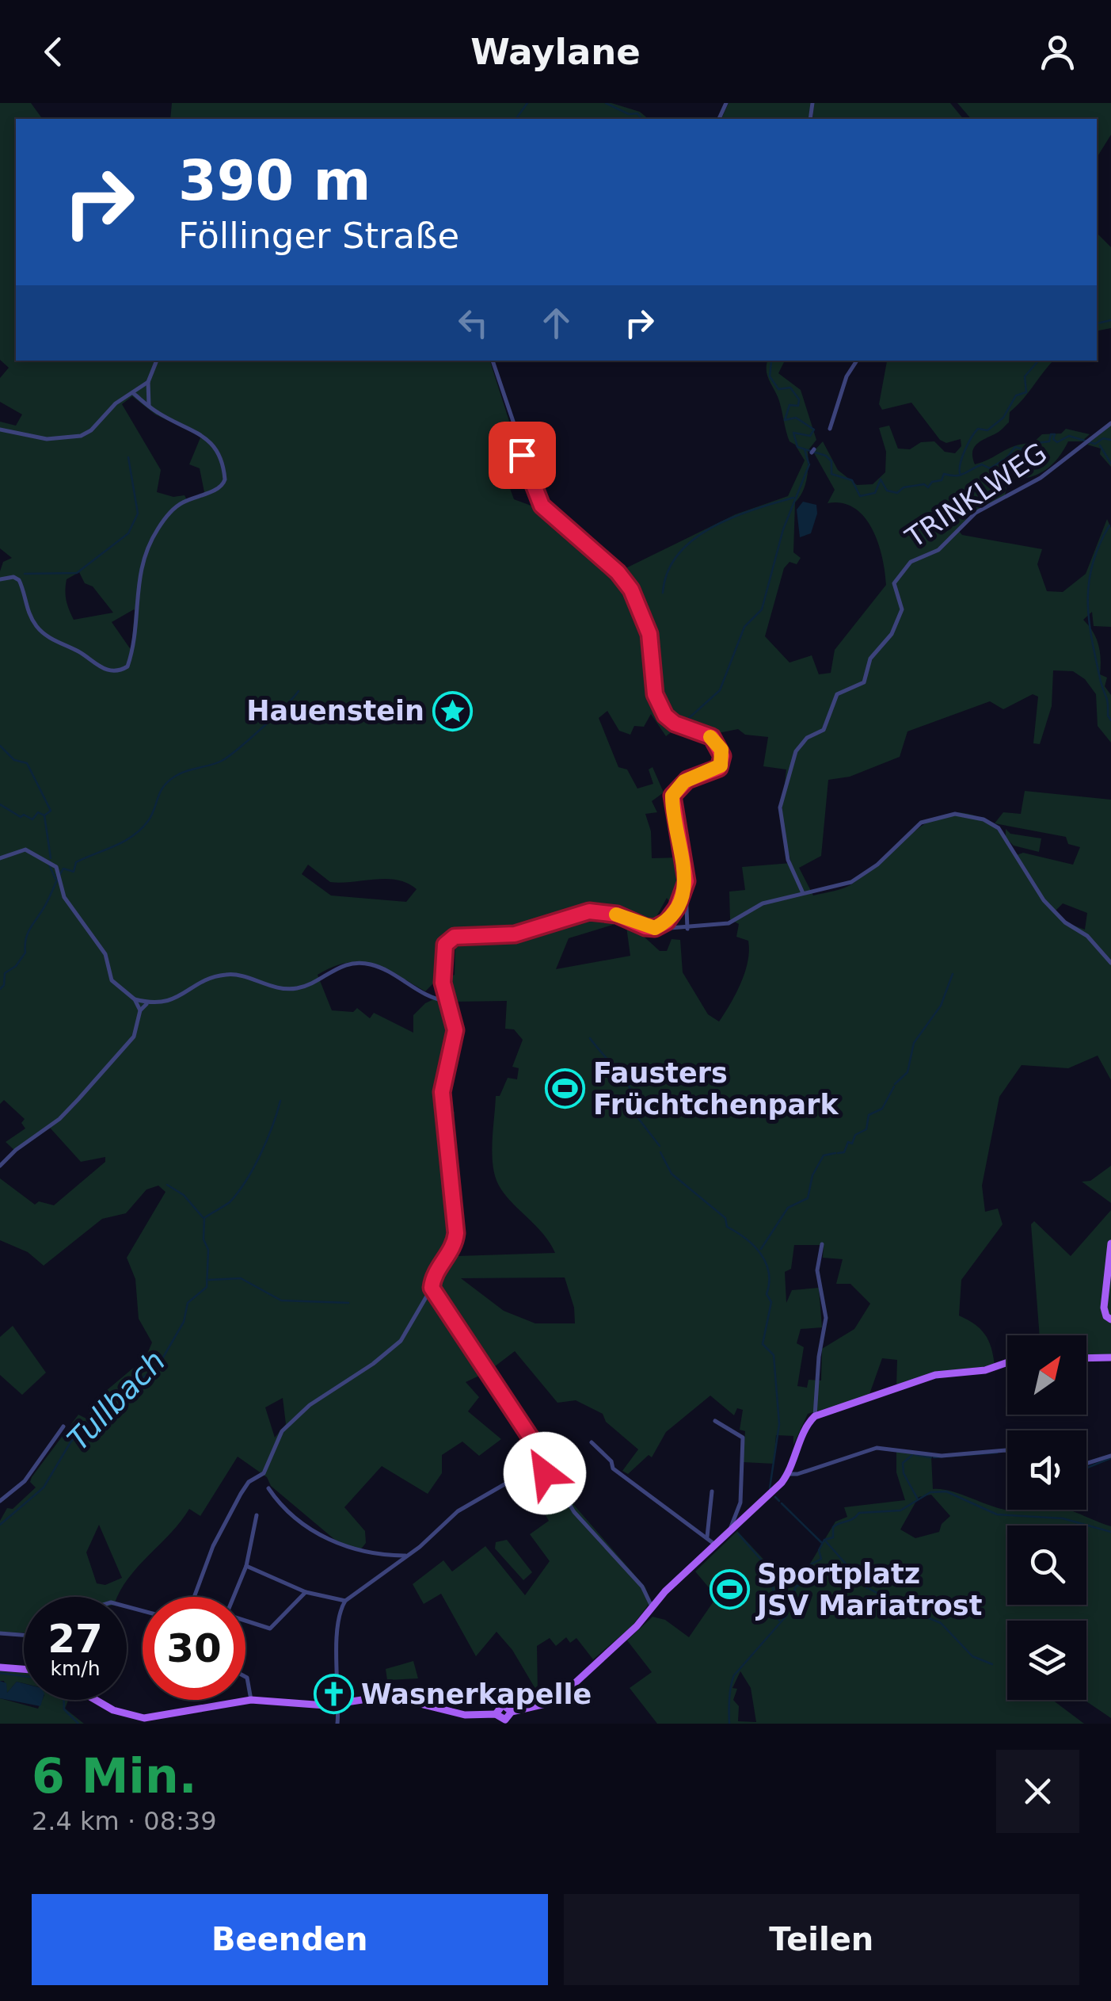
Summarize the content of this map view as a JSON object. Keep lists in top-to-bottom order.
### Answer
{
  "streets": {
    "street": ["TRINKLWEG"]
  },
  "water": ["Tullbach"],
  "places": {
    "place": ["Hauenstein"],
    "sports": ["Fausters Früchtchenpark", "Sportplatz JSV Mariatrost"],
    "church": ["Wasnerkapelle"]
  },
  "north": "top right",
  "page": {
    "header": "Waylane",
    "turn": ["390 m", "Föllinger Straße"],
    "speed": "27 km/h",
    "limit": "30",
    "heading": ["6 Min.", "2.4 km · 08:39"],
    "buttons": ["Beenden", "Teilen"]
  }
}
